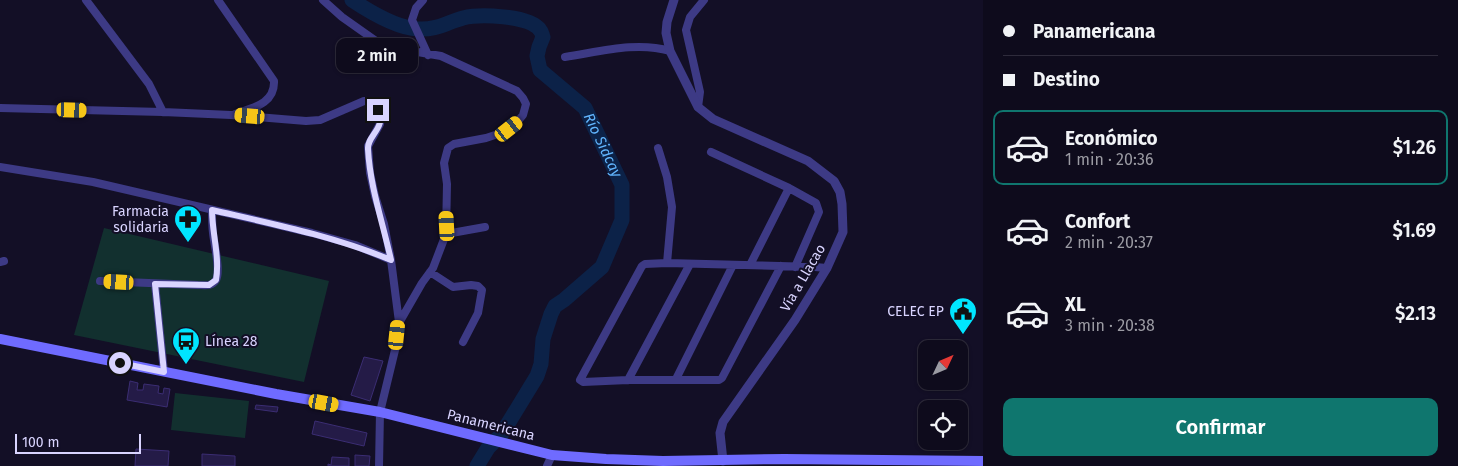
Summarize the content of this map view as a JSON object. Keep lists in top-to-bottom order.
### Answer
{
  "streets": {
    "main road": ["Panamericana"],
    "street": ["Vía a Llacao"]
  },
  "crossings": [
    ["Vía a Llacao", "Panamericana"]
  ],
  "water": ["Río Sidcay"],
  "places": {
    "pharmacy": ["Farmacia solidaria"],
    "public building": ["CELEC EP"],
    "bus stop": ["Línea 28"]
  },
  "scale_bar": "100 m",
  "north": "top right",
  "page": {
    "banner": ["Panamericana", "Destino"],
    "bubble": "2 min",
    "list": [
      {
        "name": "Económico",
        "note": "1 min · 20:36",
        "value": "$1.26"
      },
      {
        "name": "Confort",
        "note": "2 min · 20:37",
        "value": "$1.69"
      },
      {
        "name": "XL",
        "note": "3 min · 20:38",
        "value": "$2.13"
      }
    ],
    "buttons": "Confirmar",
    "scale": "100 m"
  }
}
